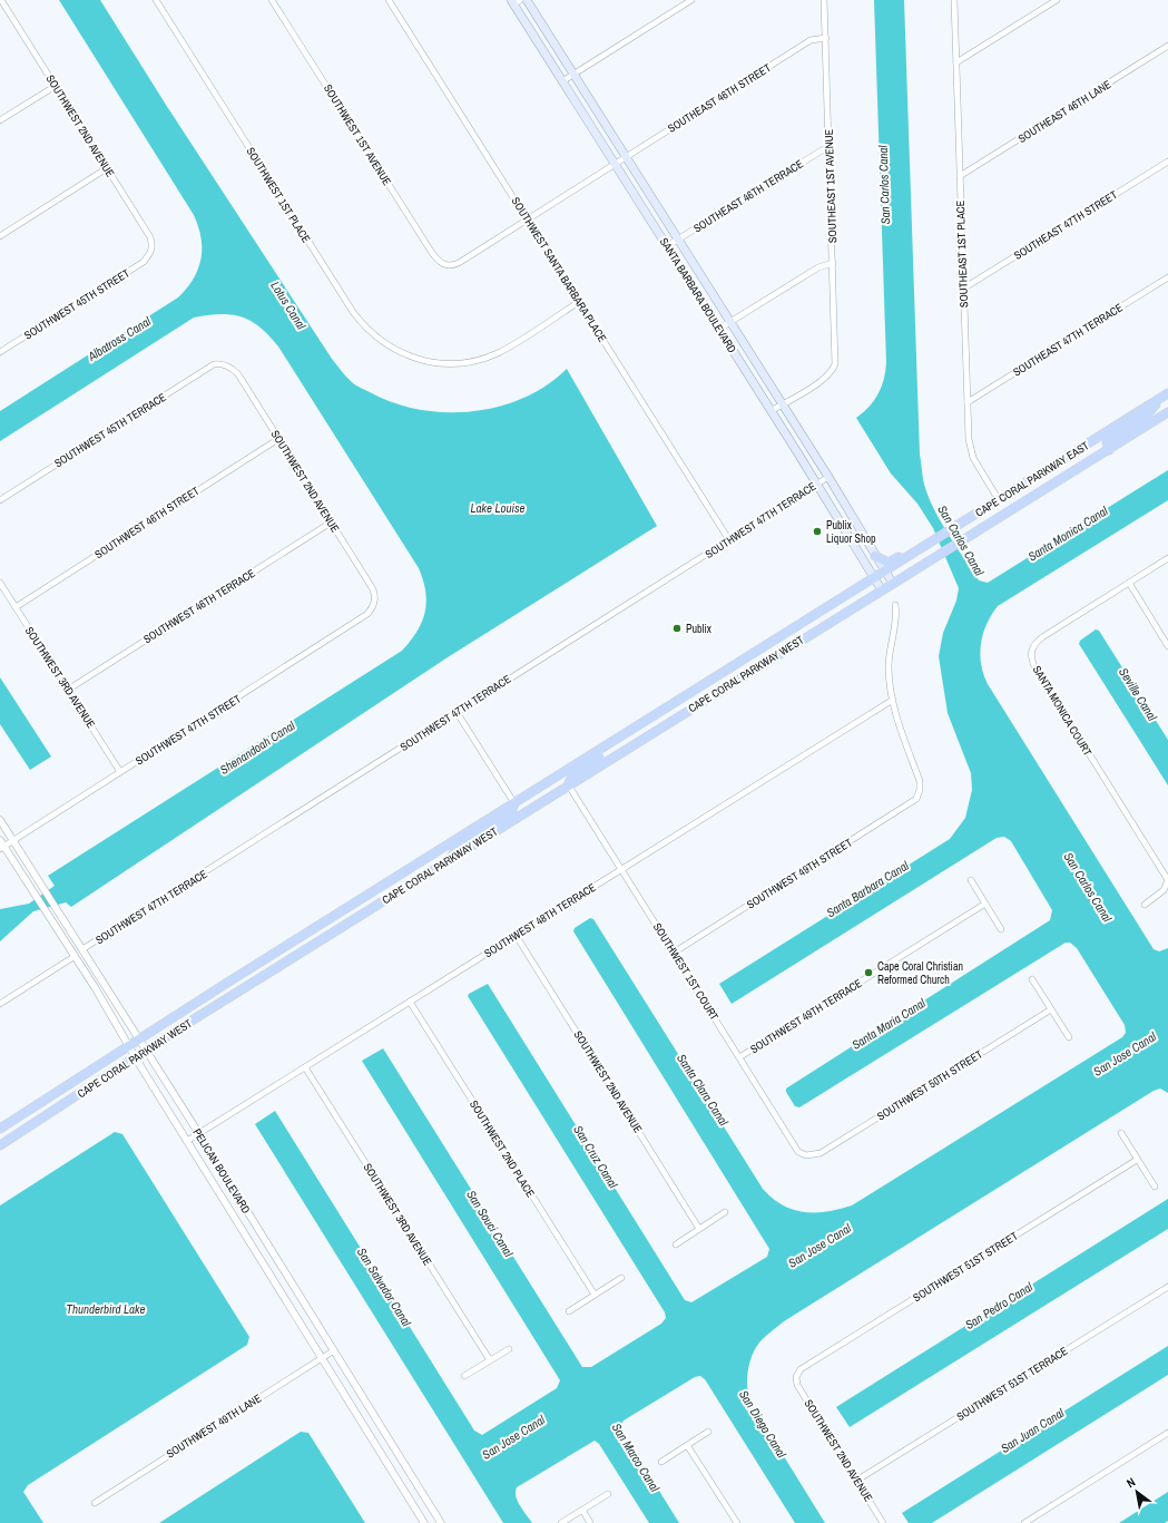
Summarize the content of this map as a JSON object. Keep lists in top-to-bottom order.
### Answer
{
  "streets": {
    "main road": ["SANTA BARBARA BOULEVARD", "CAPE CORAL PARKWAY EAST", "CAPE CORAL PARKWAY WEST"],
    "street": [
      "SOUTHEAST 46TH STREET",
      "SOUTHEAST 46TH LANE",
      "SOUTHWEST 2ND AVENUE",
      "SOUTHWEST 1ST AVENUE",
      "SOUTHEAST 1ST AVENUE",
      "SOUTHWEST 1ST PLACE",
      "SOUTHEAST 46TH TERRACE",
      "SOUTHEAST 47TH STREET",
      "SOUTHEAST 1ST PLACE",
      "SOUTHWEST SANTA BARBARA PLACE",
      "SOUTHWEST 45TH STREET",
      "SOUTHEAST 47TH TERRACE",
      "SOUTHWEST 45TH TERRACE",
      "SOUTHWEST 47TH TERRACE",
      "SOUTHWEST 46TH STREET",
      "SOUTHWEST 46TH TERRACE",
      "SOUTHWEST 3RD AVENUE",
      "SANTA MONICA COURT",
      "SOUTHWEST 47TH STREET",
      "SOUTHWEST 49TH STREET",
      "SOUTHWEST 48TH TERRACE",
      "SOUTHWEST 1ST COURT",
      "SOUTHWEST 49TH TERRACE",
      "SOUTHWEST 50TH STREET",
      "SOUTHWEST 2ND PLACE",
      "PELICAN BOULEVARD",
      "SOUTHWEST 51ST STREET",
      "SOUTHWEST 51ST TERRACE",
      "SOUTHWEST 49TH LANE"
    ]
  },
  "crossings": [
    ["SOUTHEAST 46TH STREET", "SOUTHEAST 1ST AVENUE"],
    ["SOUTHEAST 46TH STREET", "SANTA BARBARA BOULEVARD"],
    ["SOUTHEAST 46TH LANE", "SOUTHEAST 1ST PLACE"],
    ["SOUTHWEST 2ND AVENUE", "SOUTHWEST 45TH STREET"],
    ["SOUTHWEST 2ND AVENUE", "SOUTHWEST 45TH TERRACE"],
    ["SOUTHWEST 2ND AVENUE", "SOUTHWEST 46TH STREET"],
    ["SOUTHWEST 2ND AVENUE", "SOUTHWEST 46TH TERRACE"],
    ["SOUTHWEST 2ND AVENUE", "SOUTHWEST 47TH STREET"],
    ["SOUTHWEST 2ND AVENUE", "SOUTHWEST 48TH TERRACE"],
    ["SOUTHWEST 2ND AVENUE", "SOUTHWEST 51ST STREET"],
    ["SOUTHWEST 2ND AVENUE", "SOUTHWEST 51ST TERRACE"],
    ["SOUTHWEST 1ST AVENUE", "SOUTHWEST SANTA BARBARA PLACE"],
    ["SOUTHEAST 1ST AVENUE", "SOUTHEAST 46TH TERRACE"],
    ["SOUTHEAST 1ST AVENUE", "SANTA BARBARA BOULEVARD"],
    ["SOUTHWEST 1ST PLACE", "SOUTHWEST SANTA BARBARA PLACE"],
    ["SOUTHEAST 46TH TERRACE", "SANTA BARBARA BOULEVARD"],
    ["SOUTHEAST 47TH STREET", "SOUTHEAST 1ST PLACE"],
    ["SOUTHEAST 1ST PLACE", "SOUTHEAST 47TH TERRACE"],
    ["SOUTHEAST 1ST PLACE", "CAPE CORAL PARKWAY EAST"],
    ["SOUTHWEST SANTA BARBARA PLACE", "SOUTHWEST 47TH TERRACE"],
    ["SANTA BARBARA BOULEVARD", "CAPE CORAL PARKWAY EAST"],
    ["SANTA BARBARA BOULEVARD", "SOUTHWEST 47TH TERRACE"],
    ["SANTA BARBARA BOULEVARD", "CAPE CORAL PARKWAY WEST"],
    ["CAPE CORAL PARKWAY EAST", "CAPE CORAL PARKWAY WEST"],
    ["SOUTHWEST 47TH TERRACE", "PELICAN BOULEVARD"],
    ["SOUTHWEST 46TH STREET", "SOUTHWEST 3RD AVENUE"],
    ["SOUTHWEST 46TH TERRACE", "SOUTHWEST 3RD AVENUE"],
    ["CAPE CORAL PARKWAY WEST", "SOUTHWEST 1ST COURT"],
    ["CAPE CORAL PARKWAY WEST", "PELICAN BOULEVARD"],
    ["SOUTHWEST 3RD AVENUE", "SOUTHWEST 47TH STREET"],
    ["SOUTHWEST 3RD AVENUE", "SOUTHWEST 48TH TERRACE"],
    ["SOUTHWEST 47TH STREET", "PELICAN BOULEVARD"],
    ["SOUTHWEST 49TH STREET", "SOUTHWEST 48TH TERRACE"],
    ["SOUTHWEST 49TH STREET", "SOUTHWEST 1ST COURT"],
    ["SOUTHWEST 48TH TERRACE", "SOUTHWEST 1ST COURT"],
    ["SOUTHWEST 48TH TERRACE", "SOUTHWEST 2ND PLACE"],
    ["SOUTHWEST 48TH TERRACE", "PELICAN BOULEVARD"],
    ["SOUTHWEST 1ST COURT", "SOUTHWEST 49TH TERRACE"],
    ["SOUTHWEST 1ST COURT", "SOUTHWEST 50TH STREET"],
    ["PELICAN BOULEVARD", "SOUTHWEST 49TH LANE"]
  ],
  "water": [
    "San Carlos Canal",
    "Lotus Canal",
    "Albatross Canal",
    "Lake Louise",
    "Santa Monica Canal",
    "Seville Canal",
    "Shenandoah Canal",
    "Santa Barbara Canal",
    "Santa Maria Canal",
    "San Jose Canal",
    "Santa Clara Canal",
    "San Cruz Canal",
    "San Souci Canal",
    "San Salvador Canal",
    "San Pedro Canal",
    "Thunderbird Lake",
    "San Diego Canal",
    "San Juan Canal",
    "San Marco Canal"
  ],
  "places": ["Publix Liquor Shop", "Publix", "Cape Coral Christian Reformed Church"],
  "north": "top left"
}
